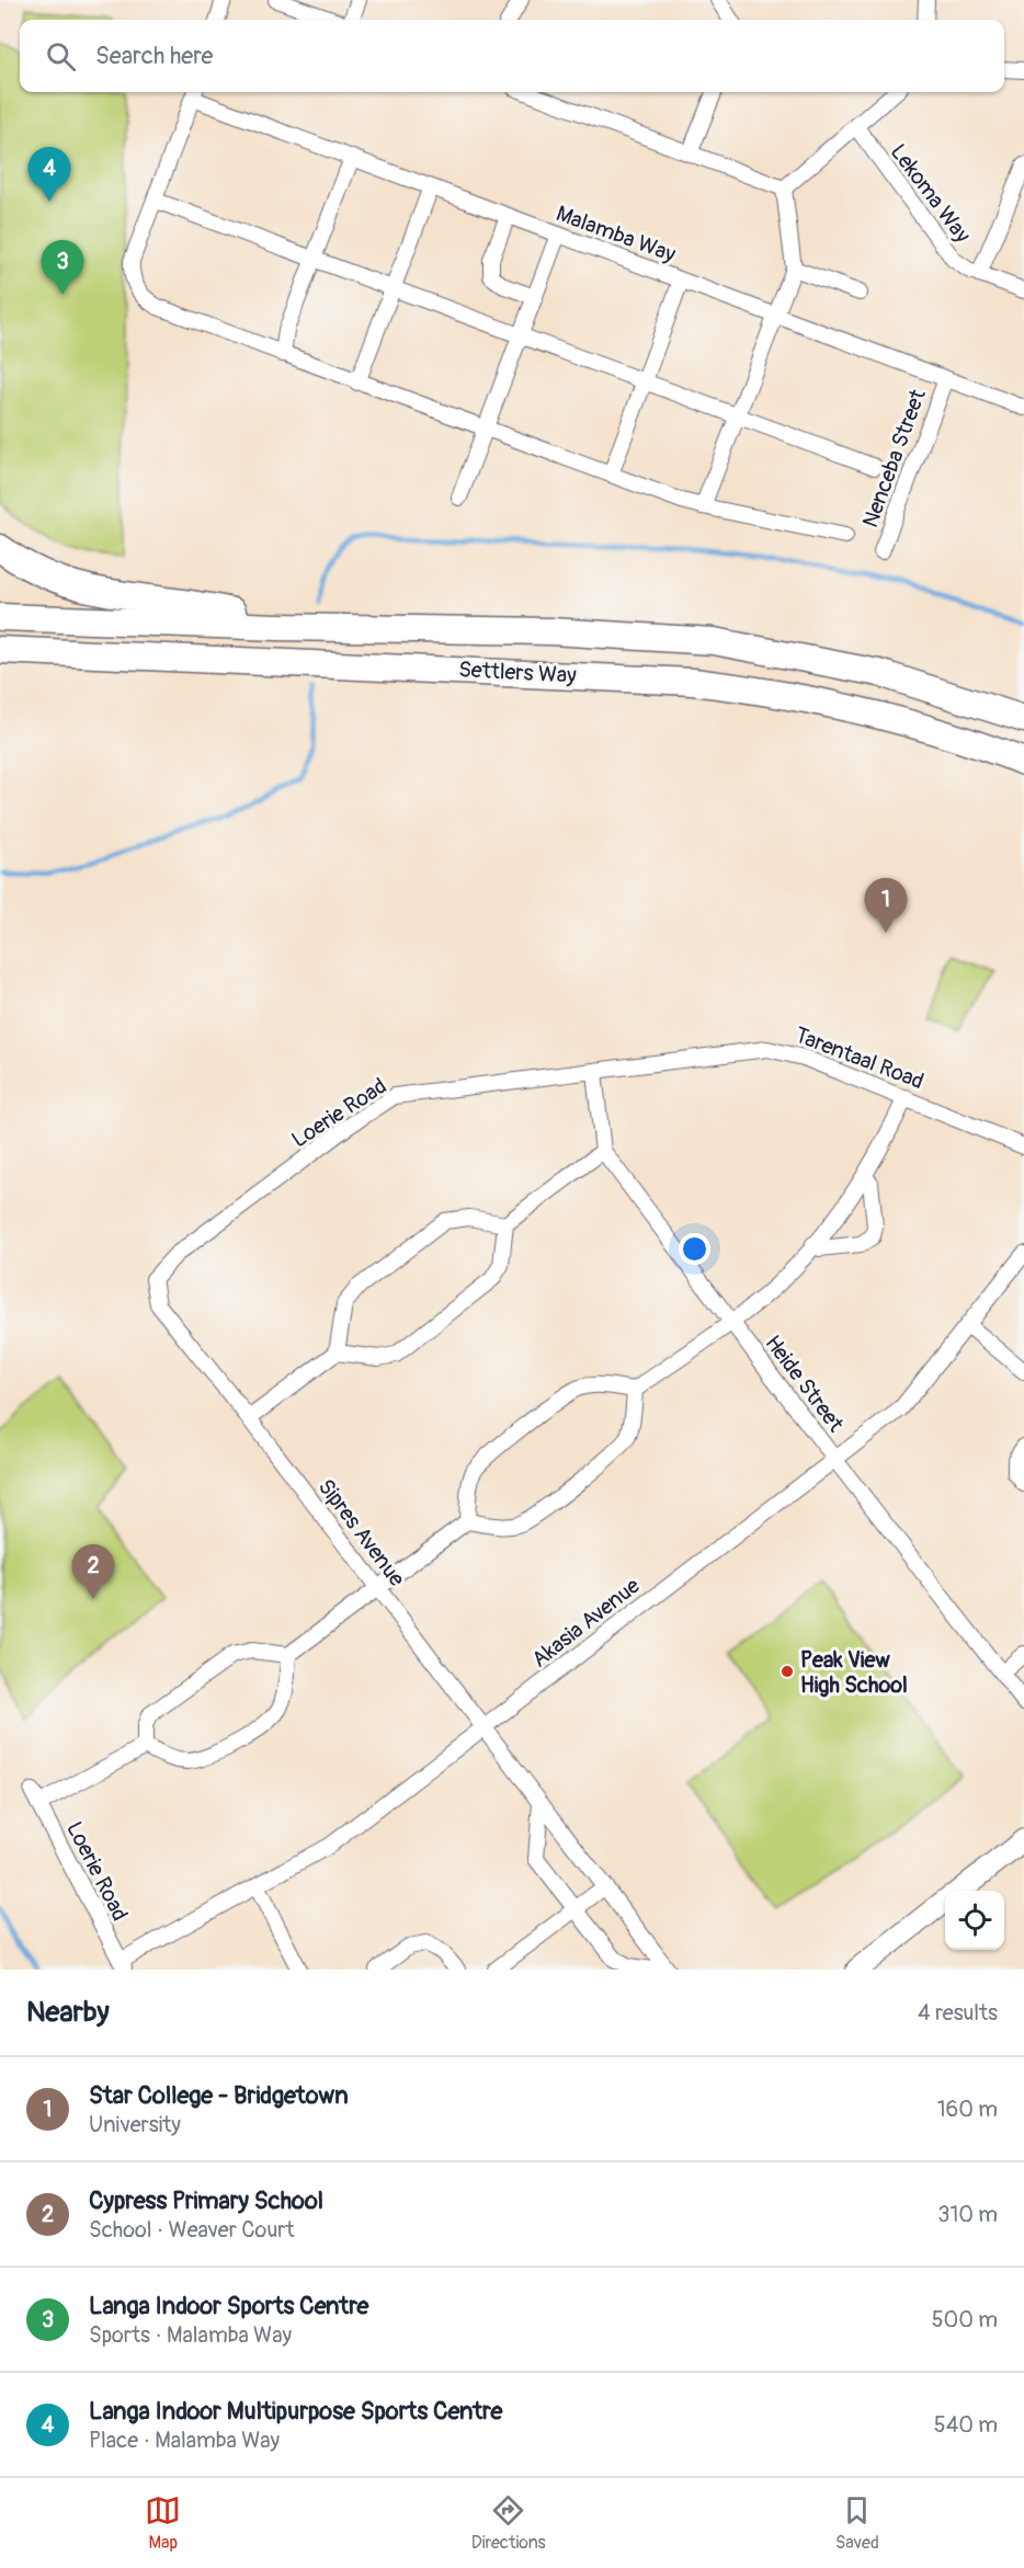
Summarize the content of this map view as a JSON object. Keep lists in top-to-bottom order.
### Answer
{
  "streets": {
    "highway": ["Settlers Way"],
    "street": [
      "Lekoma Way",
      "Malamba Way",
      "Nenceba Street",
      "Tarentaal Road",
      "Loerie Road",
      "Heide Street",
      "Sipres Avenue",
      "Akasia Avenue"
    ]
  },
  "crossings": [
    ["Malamba Way", "Nenceba Street"],
    ["Tarentaal Road", "Loerie Road"],
    ["Loerie Road", "Sipres Avenue"],
    ["Loerie Road", "Akasia Avenue"],
    ["Heide Street", "Akasia Avenue"],
    ["Sipres Avenue", "Akasia Avenue"]
  ],
  "places": ["Peak View High School"],
  "page": {
    "search": "Search here",
    "pins": [
      "4",
      "3",
      "1",
      "2"
    ],
    "heading": ["Nearby", "4 results"],
    "list": [
      {
        "mark": "1",
        "name": "Star College - Bridgetown",
        "note": "University",
        "value": "160 m"
      },
      {
        "mark": "2",
        "name": "Cypress Primary School",
        "note": "School · Weaver Court",
        "value": "310 m"
      },
      {
        "mark": "3",
        "name": "Langa Indoor Sports Centre",
        "note": "Sports · Malamba Way",
        "value": "500 m"
      },
      {
        "mark": "4",
        "name": "Langa Indoor Multipurpose Sports Centre",
        "note": "Place · Malamba Way",
        "value": "540 m"
      }
    ],
    "nav": ["Map", "Directions", "Saved"]
  }
}
